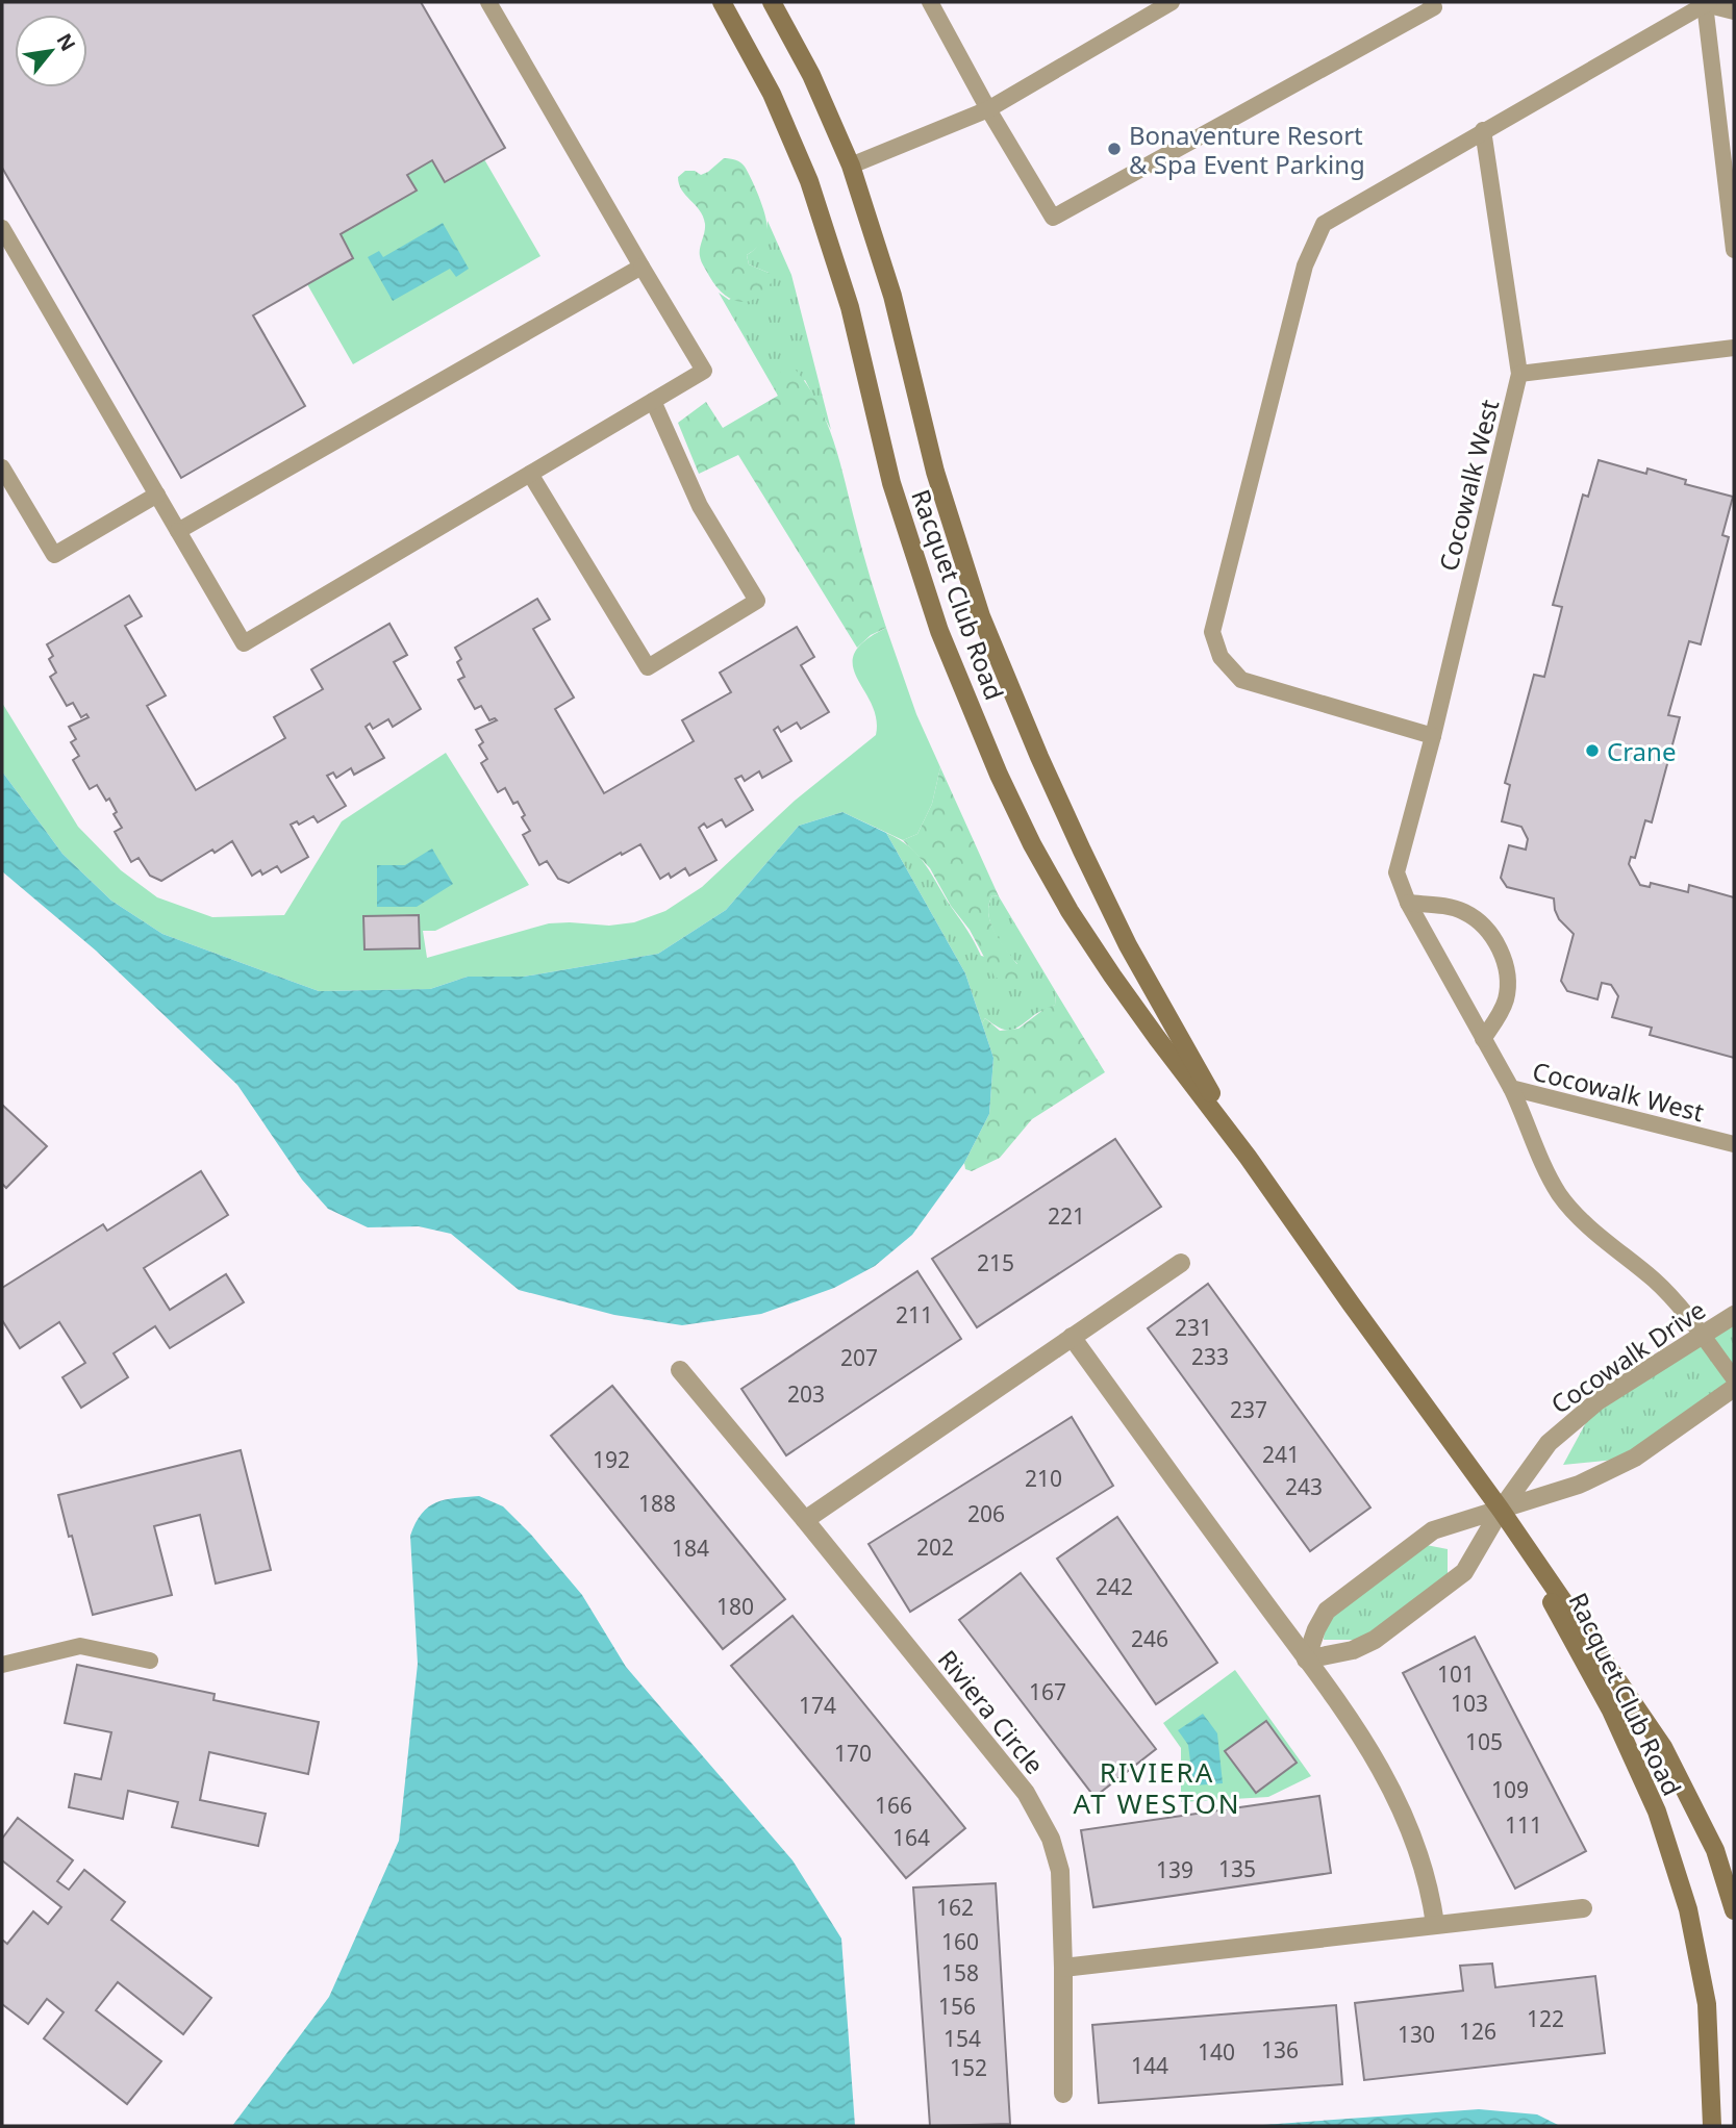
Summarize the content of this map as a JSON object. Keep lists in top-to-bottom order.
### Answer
{
  "streets": {
    "street": ["Racquet Club Road", "Cocowalk Drive", "Riviera Circle"],
    "lane": ["Cocowalk West"]
  },
  "crossings": [
    ["Racquet Club Road", "Cocowalk Drive"]
  ],
  "districts": ["RIVIERA AT WESTON"],
  "places": ["Bonaventure Resort & Spa Event Parking", "Crane"],
  "house_numbers": [
    "221",
    "215",
    "211",
    "231",
    "233",
    "207",
    "203",
    "237",
    "241",
    "192",
    "210",
    "243",
    "188",
    "206",
    "202",
    "184",
    "242",
    "180",
    "246",
    "101",
    "167",
    "103",
    "174",
    "105",
    "170",
    "109",
    "166",
    "111",
    "164",
    "135",
    "139",
    "162",
    "160",
    "158",
    "156",
    "122",
    "126",
    "130",
    "154",
    "136",
    "140",
    "144",
    "152"
  ],
  "north": "top right"
}
